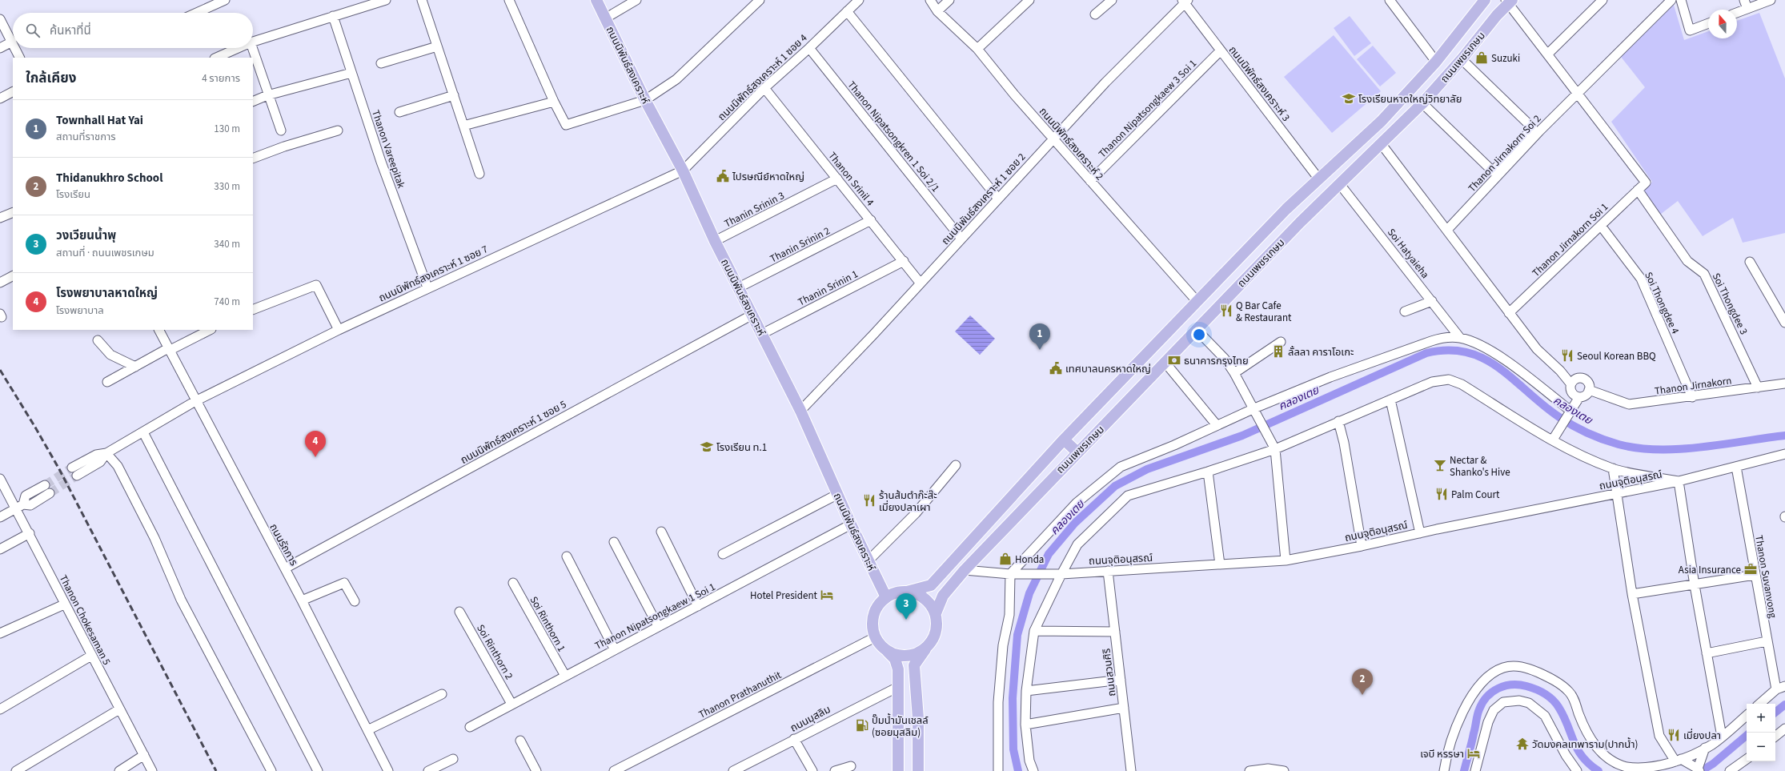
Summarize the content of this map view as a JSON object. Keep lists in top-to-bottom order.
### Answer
{
  "streets": {
    "main road": ["ถนนเพชรเกษม", "ถนนนิพันธ์สงเคราะห์"],
    "street": [
      "ถนนนิพัทธ์สงเคราะห์ 1 ซอย 4",
      "ถนนนิพัทธ์สงเคราะห์ 3",
      "Thanon Nipatsongkaew 3 Soi 1",
      "Thanon Nipatsongkren 1 Soi 2/1",
      "ถนนนิพัทธ์สงเคราะห์ 2",
      "Thanon Vareepitak",
      "Thanon Jirnakorn Soi 2",
      "Thanon Srinil 4",
      "ถนนนิพันธ์สงเคราะห์ 1 ซอย 2",
      "Thanin Srinin 3",
      "Thanon Jirnakorn Soi 1",
      "Thanin Srinin 2",
      "Soi Hatyaieha",
      "ถนนนิพัทธ์สงเคราะห์ 1 ซอย 7",
      "Thanin Srinin 1",
      "Soi Thongdee 4",
      "Soi Thongdee 3",
      "Thanon Jirnakorn",
      "ถนนนิพัทธ์สงเคราะห์ 1 ซอย 5",
      "ถนนจุติอนุสรณ์",
      "ถนนรัถการ",
      "Thanon Suvanvong",
      "Thanon Nipatsongkaew 1 Soi 1",
      "Thanon Chokesaman 5",
      "Soi Rinthorn 1",
      "Soi Rinthorn 2",
      "ถนนสวนศิริ",
      "Thanon Prathanuthit",
      "ถนนมุสลิม"
    ]
  },
  "crossings": [
    ["ถนนเพชรเกษม", "ถนนนิพันธ์สงเคราะห์"],
    ["ถนนเพชรเกษม", "ถนนนิพัทธ์สงเคราะห์ 3"],
    ["ถนนเพชรเกษม", "ถนนนิพัทธ์สงเคราะห์ 2"],
    ["ถนนเพชรเกษม", "Soi Hatyaieha"],
    ["ถนนเพชรเกษม", "ถนนจุติอนุสรณ์"],
    ["ถนนเพชรเกษม", "Thanon Prathanuthit"],
    ["ถนนนิพันธ์สงเคราะห์", "ถนนนิพัทธ์สงเคราะห์ 1 ซอย 4"],
    ["ถนนนิพันธ์สงเคราะห์", "ถนนนิพันธ์สงเคราะห์ 1 ซอย 2"],
    ["ถนนนิพันธ์สงเคราะห์", "Thanin Srinin 3"],
    ["ถนนนิพันธ์สงเคราะห์", "Thanin Srinin 2"],
    ["ถนนนิพันธ์สงเคราะห์", "ถนนนิพัทธ์สงเคราะห์ 1 ซอย 7"],
    ["ถนนนิพันธ์สงเคราะห์", "Thanin Srinin 1"],
    ["ถนนนิพันธ์สงเคราะห์", "ถนนนิพัทธ์สงเคราะห์ 1 ซอย 5"],
    ["ถนนนิพันธ์สงเคราะห์", "Thanon Nipatsongkaew 1 Soi 1"],
    ["ถนนนิพันธ์สงเคราะห์", "Thanon Prathanuthit"],
    ["ถนนนิพัทธ์สงเคราะห์ 1 ซอย 4", "Thanon Nipatsongkren 1 Soi 2/1"],
    ["ถนนนิพัทธ์สงเคราะห์ 1 ซอย 4", "Thanon Srinil 4"],
    ["ถนนนิพัทธ์สงเคราะห์ 1 ซอย 4", "ถนนนิพัทธ์สงเคราะห์ 1 ซอย 7"],
    ["ถนนนิพัทธ์สงเคราะห์ 3", "Thanon Nipatsongkaew 3 Soi 1"],
    ["ถนนนิพัทธ์สงเคราะห์ 3", "ถนนนิพันธ์สงเคราะห์ 1 ซอย 2"],
    ["Thanon Nipatsongkaew 3 Soi 1", "ถนนนิพัทธ์สงเคราะห์ 2"],
    ["Thanon Nipatsongkren 1 Soi 2/1", "ถนนนิพันธ์สงเคราะห์ 1 ซอย 2"],
    ["ถนนนิพัทธ์สงเคราะห์ 2", "ถนนนิพันธ์สงเคราะห์ 1 ซอย 2"],
    ["Thanon Vareepitak", "ถนนนิพัทธ์สงเคราะห์ 1 ซอย 7"],
    ["Thanon Jirnakorn Soi 2", "Thanon Jirnakorn Soi 1"],
    ["Thanon Srinil 4", "ถนนนิพันธ์สงเคราะห์ 1 ซอย 2"],
    ["Thanon Srinil 4", "Thanin Srinin 3"],
    ["Thanon Srinil 4", "Thanin Srinin 2"],
    ["Thanon Srinil 4", "Thanin Srinin 1"],
    ["Thanon Jirnakorn Soi 1", "Soi Thongdee 4"],
    ["Thanon Jirnakorn Soi 1", "Soi Thongdee 3"],
    ["ถนนนิพัทธ์สงเคราะห์ 1 ซอย 7", "ถนนรัถการ"],
    ["Soi Thongdee 4", "Thanon Jirnakorn"],
    ["Soi Thongdee 3", "Thanon Jirnakorn"],
    ["ถนนนิพัทธ์สงเคราะห์ 1 ซอย 5", "ถนนรัถการ"],
    ["ถนนจุติอนุสรณ์", "Thanon Suvanvong"],
    ["ถนนจุติอนุสรณ์", "ถนนสวนศิริ"],
    ["Thanon Nipatsongkaew 1 Soi 1", "Soi Rinthorn 1"],
    ["Thanon Nipatsongkaew 1 Soi 1", "Soi Rinthorn 2"]
  ],
  "water": ["คลองเตย"],
  "places": {
    "shop": ["Suzuki", "Honda"],
    "school or university": ["โรงเรียนหาดใหญ่วิทยาลัย", "โรงเรียน ท.1"],
    "public building": ["ไปรษณีย์หาดใหญ่", "เทศบาลนครหาดใหญ่"],
    "restaurant": [
      "Q Bar Cafe & Restaurant",
      "Seoul Korean BBQ",
      "Palm Court",
      "ร้านส้มตำก๊ะส๊ะ เมี่ยงปลาเผา",
      "เมี่ยงปลา"
    ],
    "building": ["ลั้ลลา คาราโอเกะ"],
    "bank": ["ธนาคารกรุงไทย"],
    "bar": ["Nectar & Shanko's Hive"],
    "office": ["Asia Insurance"],
    "hotel": ["Hotel President", "เจบี หรรษา"],
    "fuel station": ["ปั๊มน้ำมันเชลล์ (ซอยมุสลิม)"],
    "temple": ["วัดมงคลเทพาราม(ปากน้ำ)"]
  },
  "north": "top",
  "page": {
    "search": "ค้นหาที่นี่",
    "heading": ["ใกล้เคียง", "4 รายการ"],
    "list": [
      {
        "mark": "1",
        "name": "Townhall Hat Yai",
        "note": "สถานที่ราชการ",
        "value": "130 m"
      },
      {
        "mark": "2",
        "name": "Thidanukhro School",
        "note": "โรงเรียน",
        "value": "330 m"
      },
      {
        "mark": "3",
        "name": "วงเวียนน้ำพุ",
        "note": "สถานที่ · ถนนเพชรเกษม",
        "value": "340 m"
      },
      {
        "mark": "4",
        "name": "โรงพยาบาลหาดใหญ่",
        "note": "โรงพยาบาล",
        "value": "740 m"
      }
    ],
    "pins": [
      "1",
      "4",
      "3",
      "2"
    ],
    "map_buttons": ["+", "−"]
  }
}
